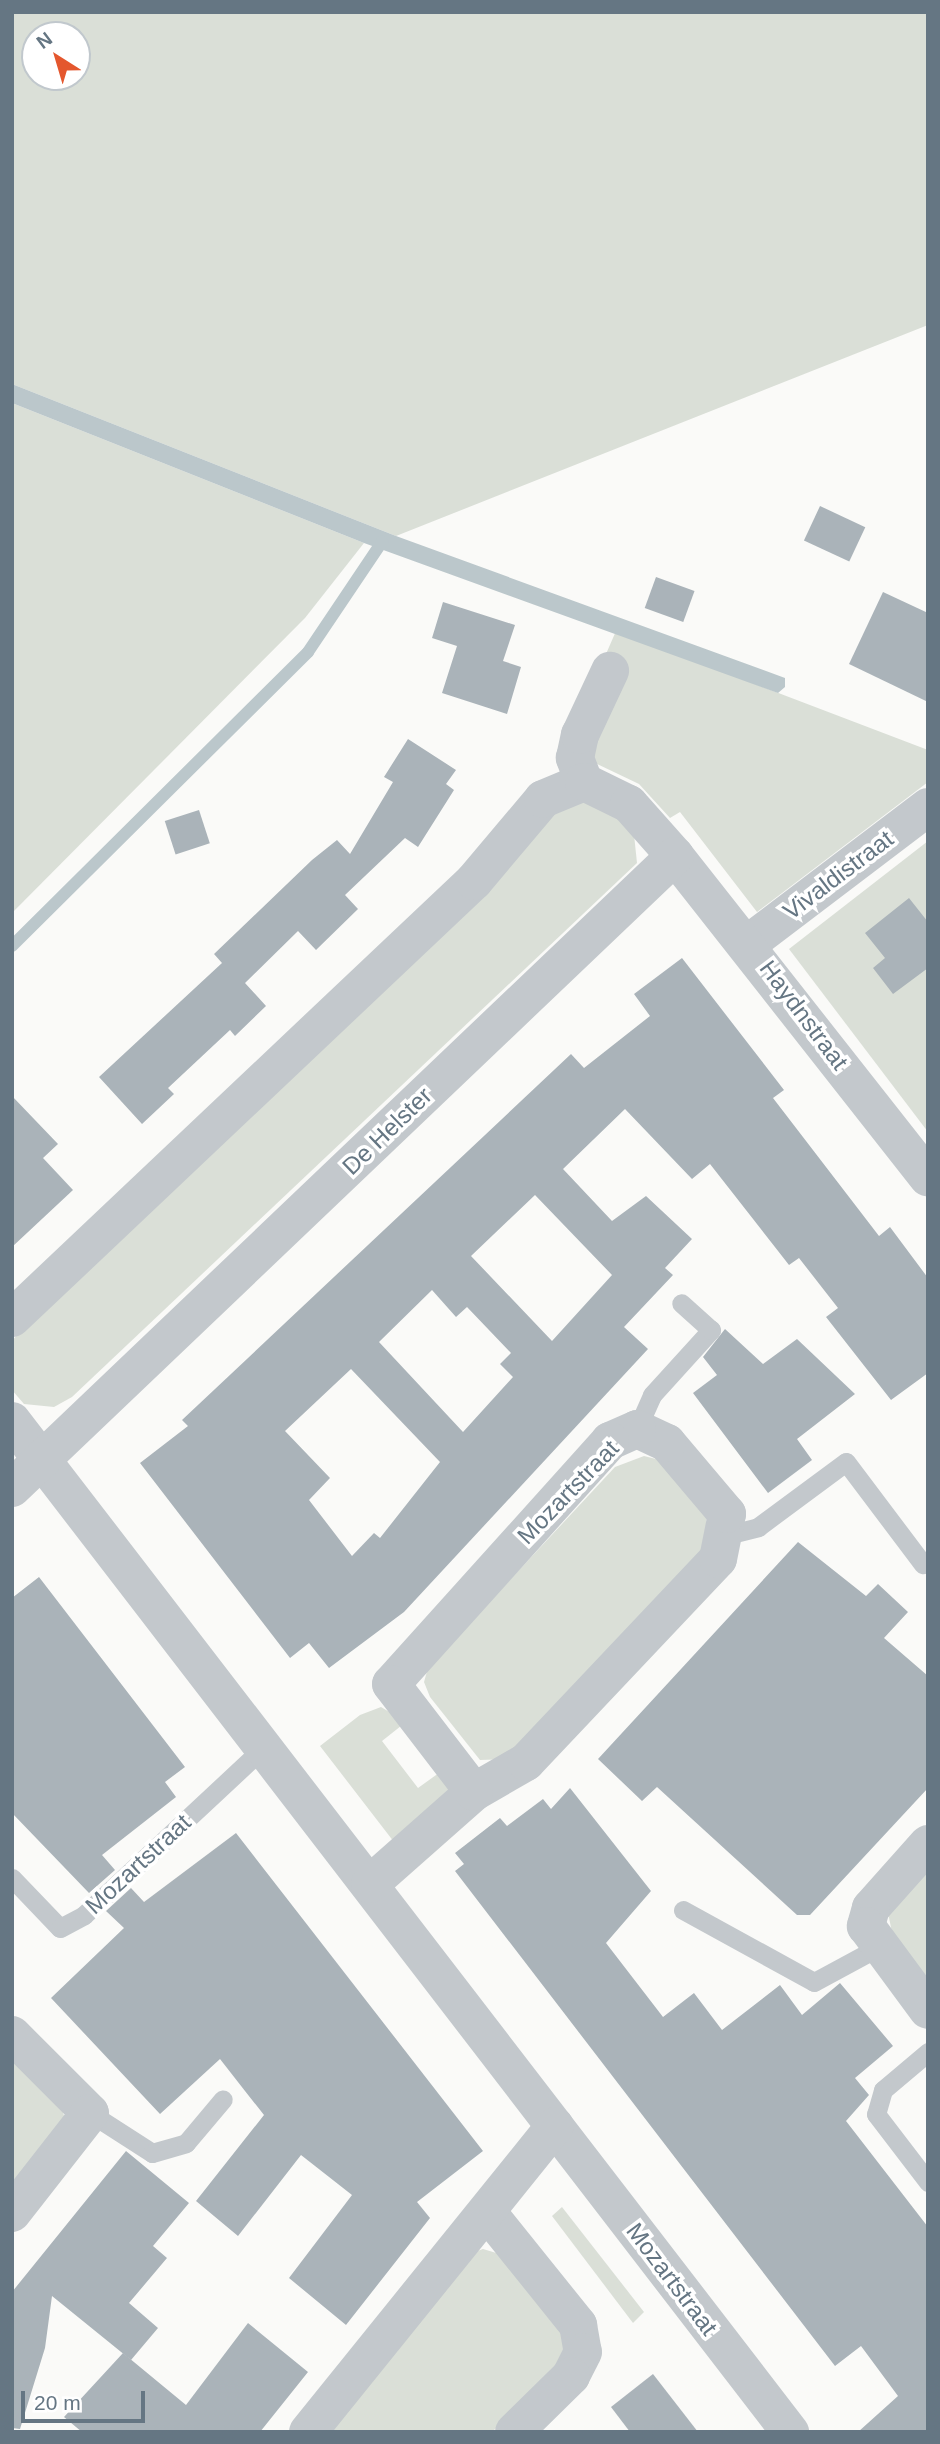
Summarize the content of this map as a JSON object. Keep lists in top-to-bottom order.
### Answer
{
  "streets": {
    "street": [
      "Vivaldistraat",
      "Haydnstraat",
      "De Helster",
      "Mozartstraat"
    ]
  },
  "crossings": [
    ["Vivaldistraat", "Haydnstraat"],
    ["Haydnstraat", "De Helster"],
    ["De Helster", "Mozartstraat"]
  ],
  "scale_bar": "20 m",
  "north": "top left"
}
